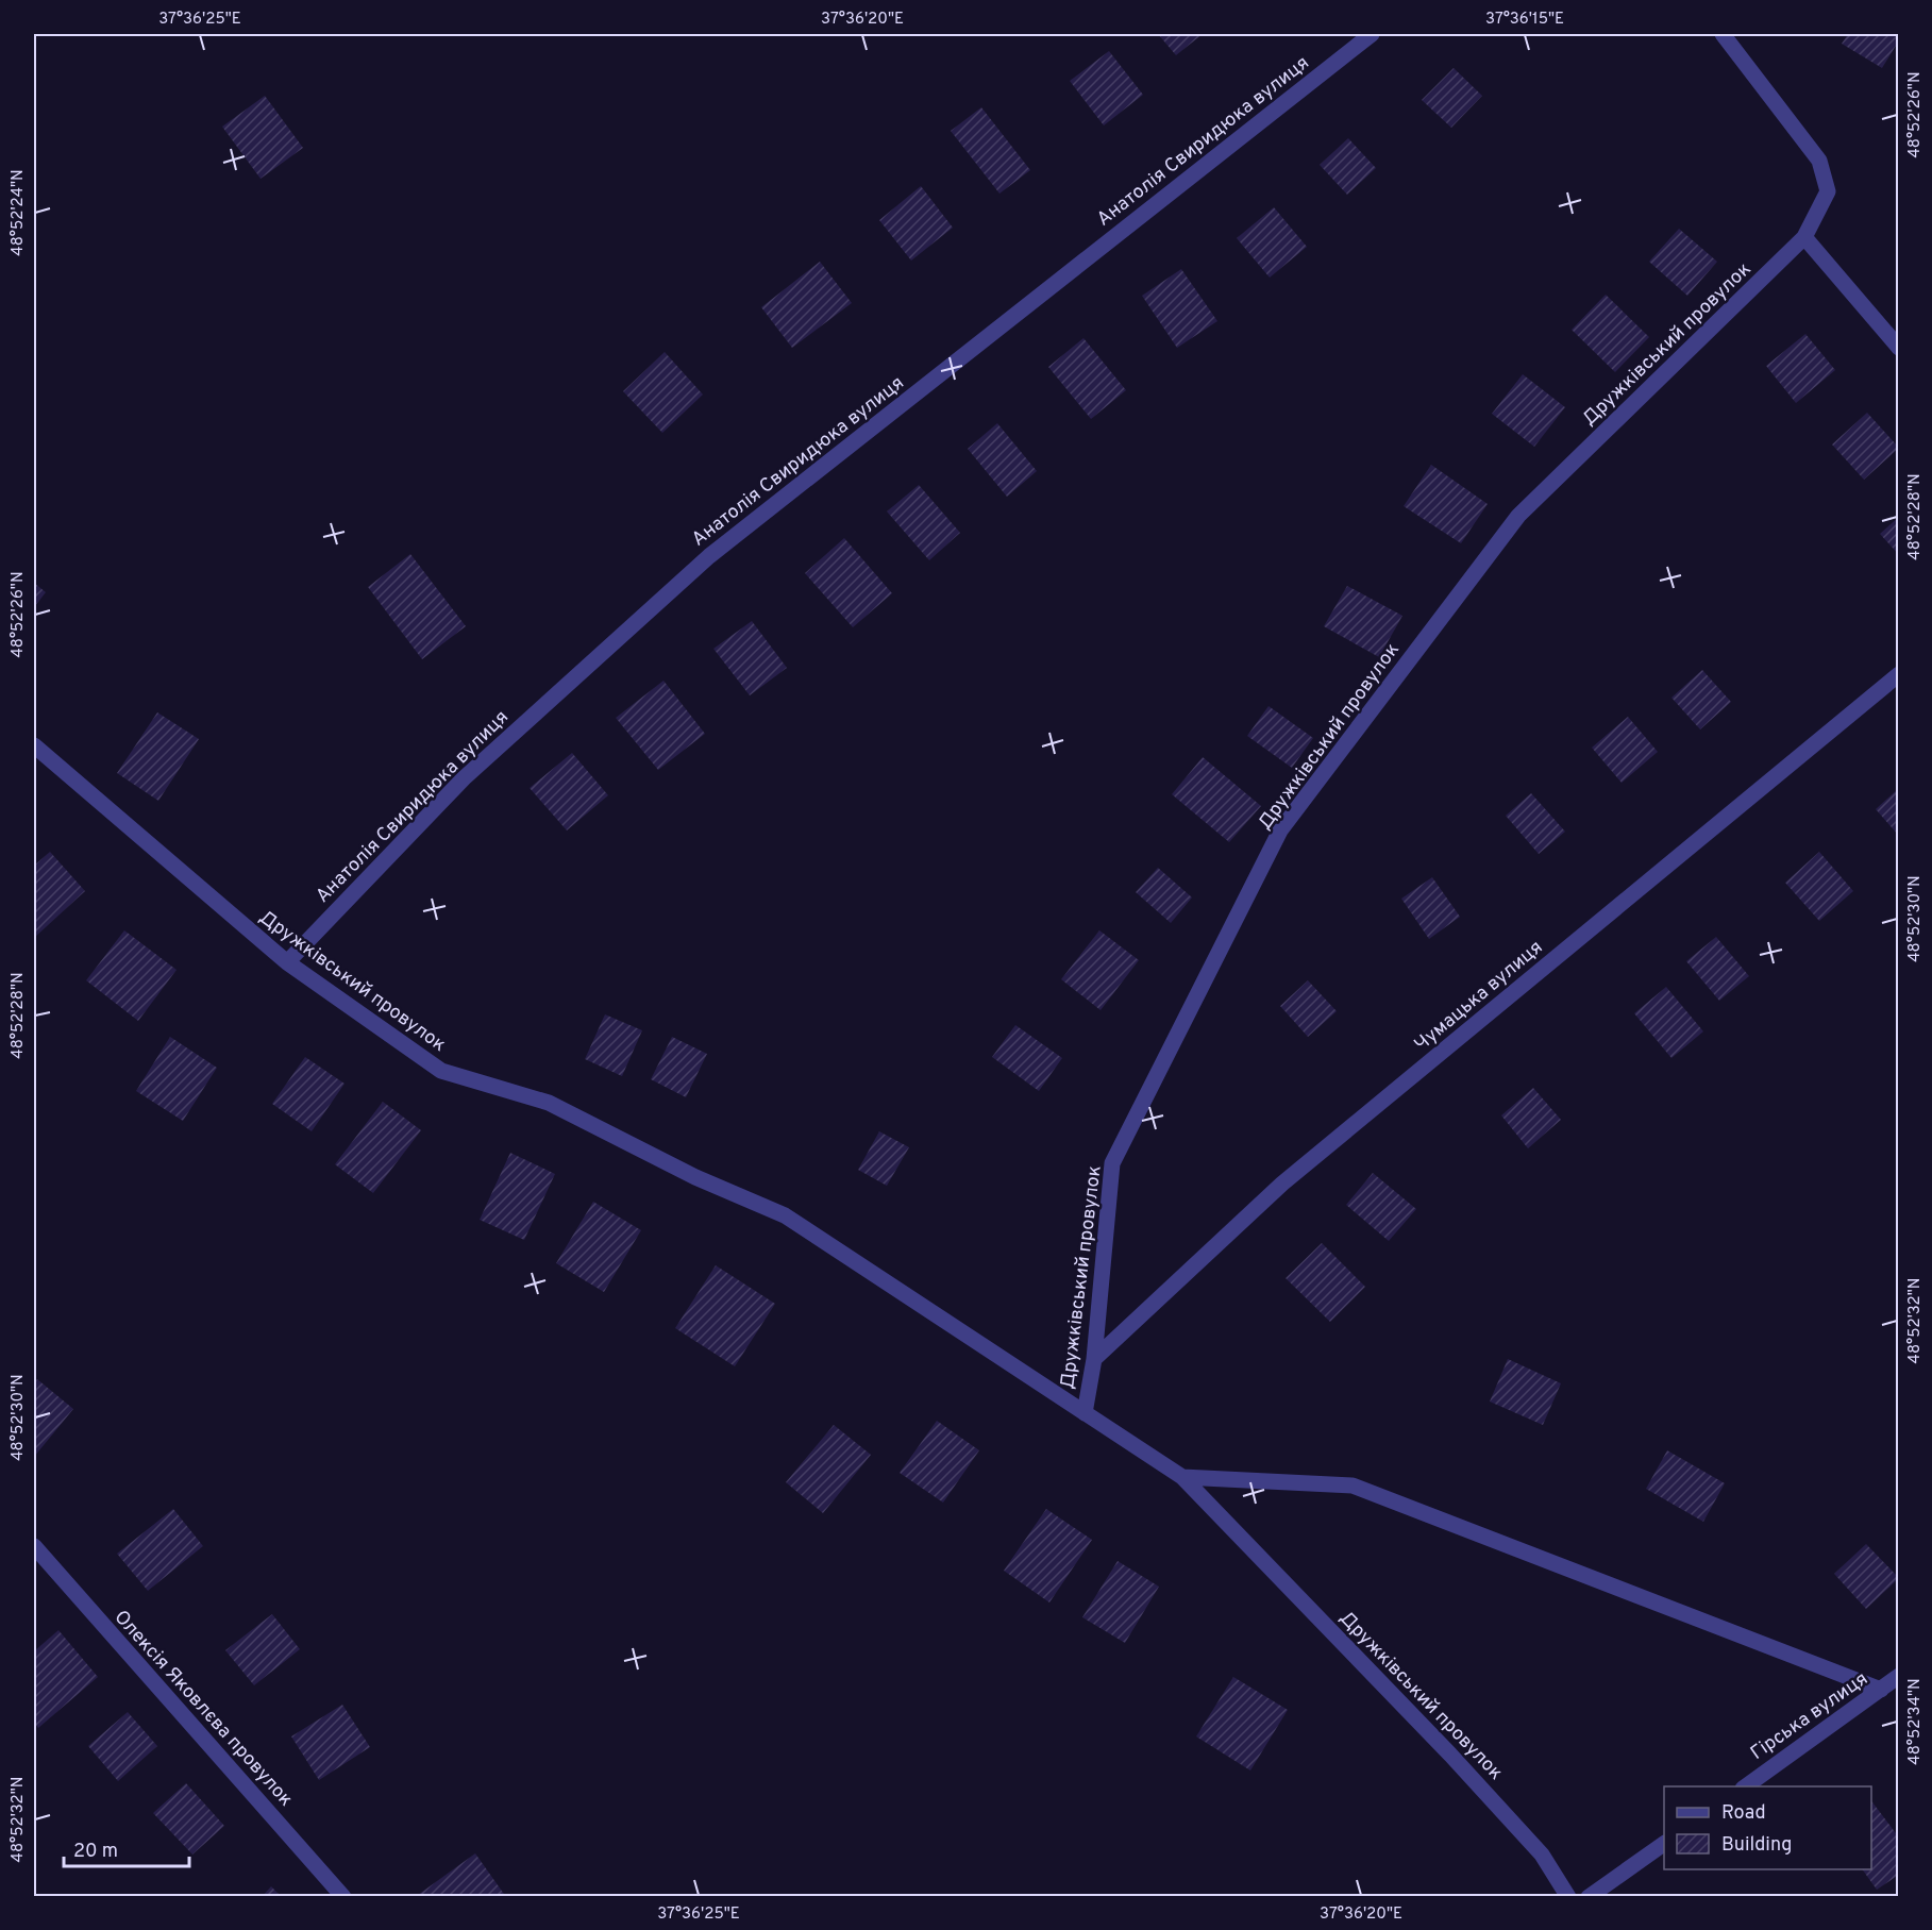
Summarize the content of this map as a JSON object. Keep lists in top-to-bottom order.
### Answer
{
  "streets": {
    "street": [
      "Анатолія Свиридюка вулиця",
      "Дружківський провулок",
      "Чумацька вулиця",
      "Олексія Яковлєва провулок",
      "Гірська вулиця"
    ]
  },
  "crossings": [
    ["Анатолія Свиридюка вулиця", "Дружківський провулок"],
    ["Дружківський провулок", "Чумацька вулиця"]
  ],
  "legend": ["Road", "Building"],
  "scale_bar": "20 m",
  "coordinates": [
    "37°36'25\"E",
    "37°36'20\"E",
    "37°36'15\"E",
    "48°52'26\"N",
    "48°52'24\"N",
    "48°52'28\"N",
    "48°52'30\"N",
    "48°52'32\"N",
    "48°52'34\"N"
  ]
}
